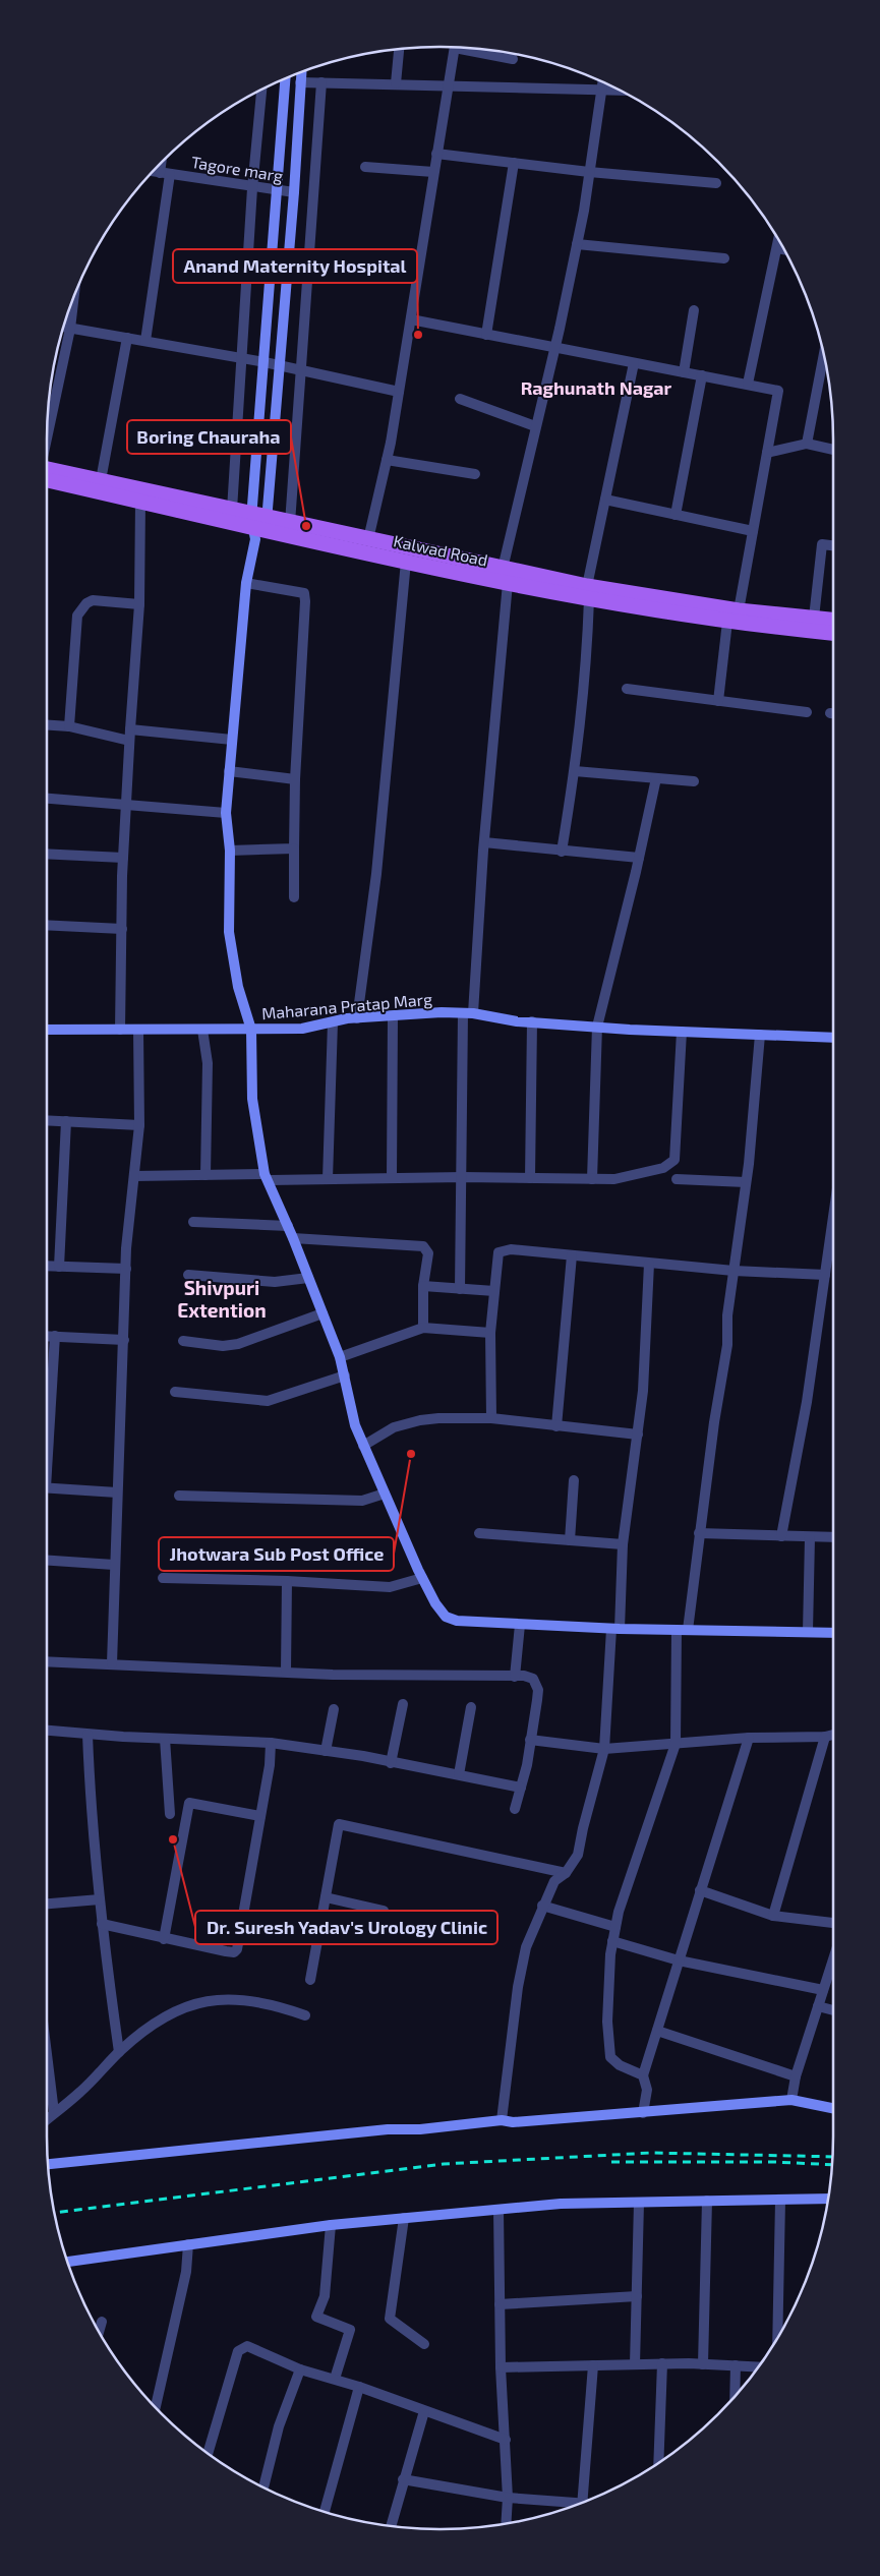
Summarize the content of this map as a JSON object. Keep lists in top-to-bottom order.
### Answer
{
  "streets": {
    "main road": ["Kalwad Road"],
    "street": ["Tagore marg", "Maharana Pratap Marg"]
  },
  "districts": ["Raghunath Nagar", "Shivpuri Extention"],
  "places": [
    "Anand Maternity Hospital",
    "Boring Chauraha",
    "Jhotwara Sub Post Office",
    "Dr. Suresh Yadav's Urology Clinic"
  ]
}
